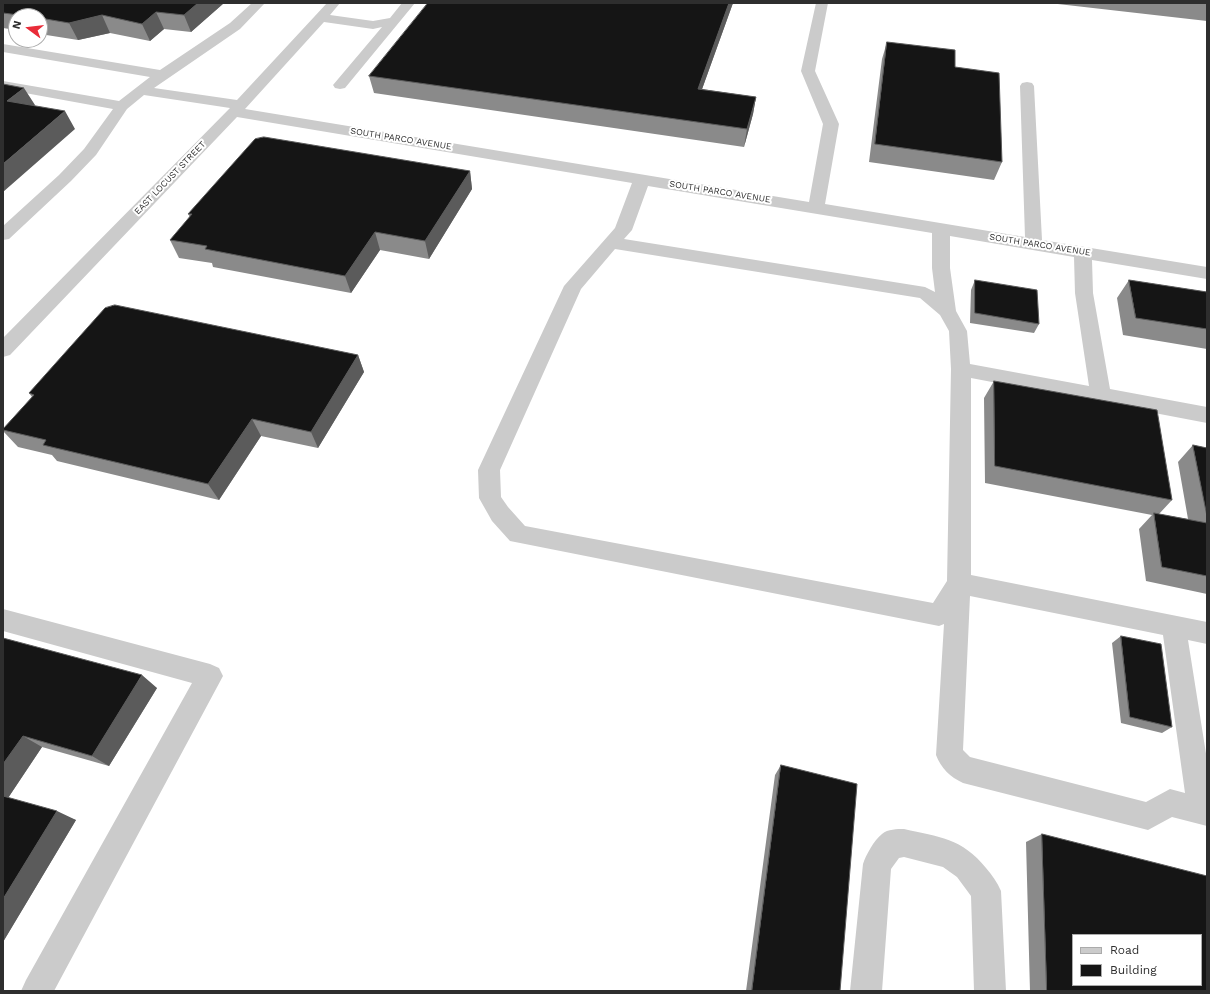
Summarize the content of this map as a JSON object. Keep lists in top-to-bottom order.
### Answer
{
  "streets": {
    "street": ["SOUTH PARCO AVENUE", "EAST LOCUST STREET"]
  },
  "crossings": [
    ["SOUTH PARCO AVENUE", "EAST LOCUST STREET"]
  ],
  "legend": ["Road", "Building"],
  "north": "left"
}
